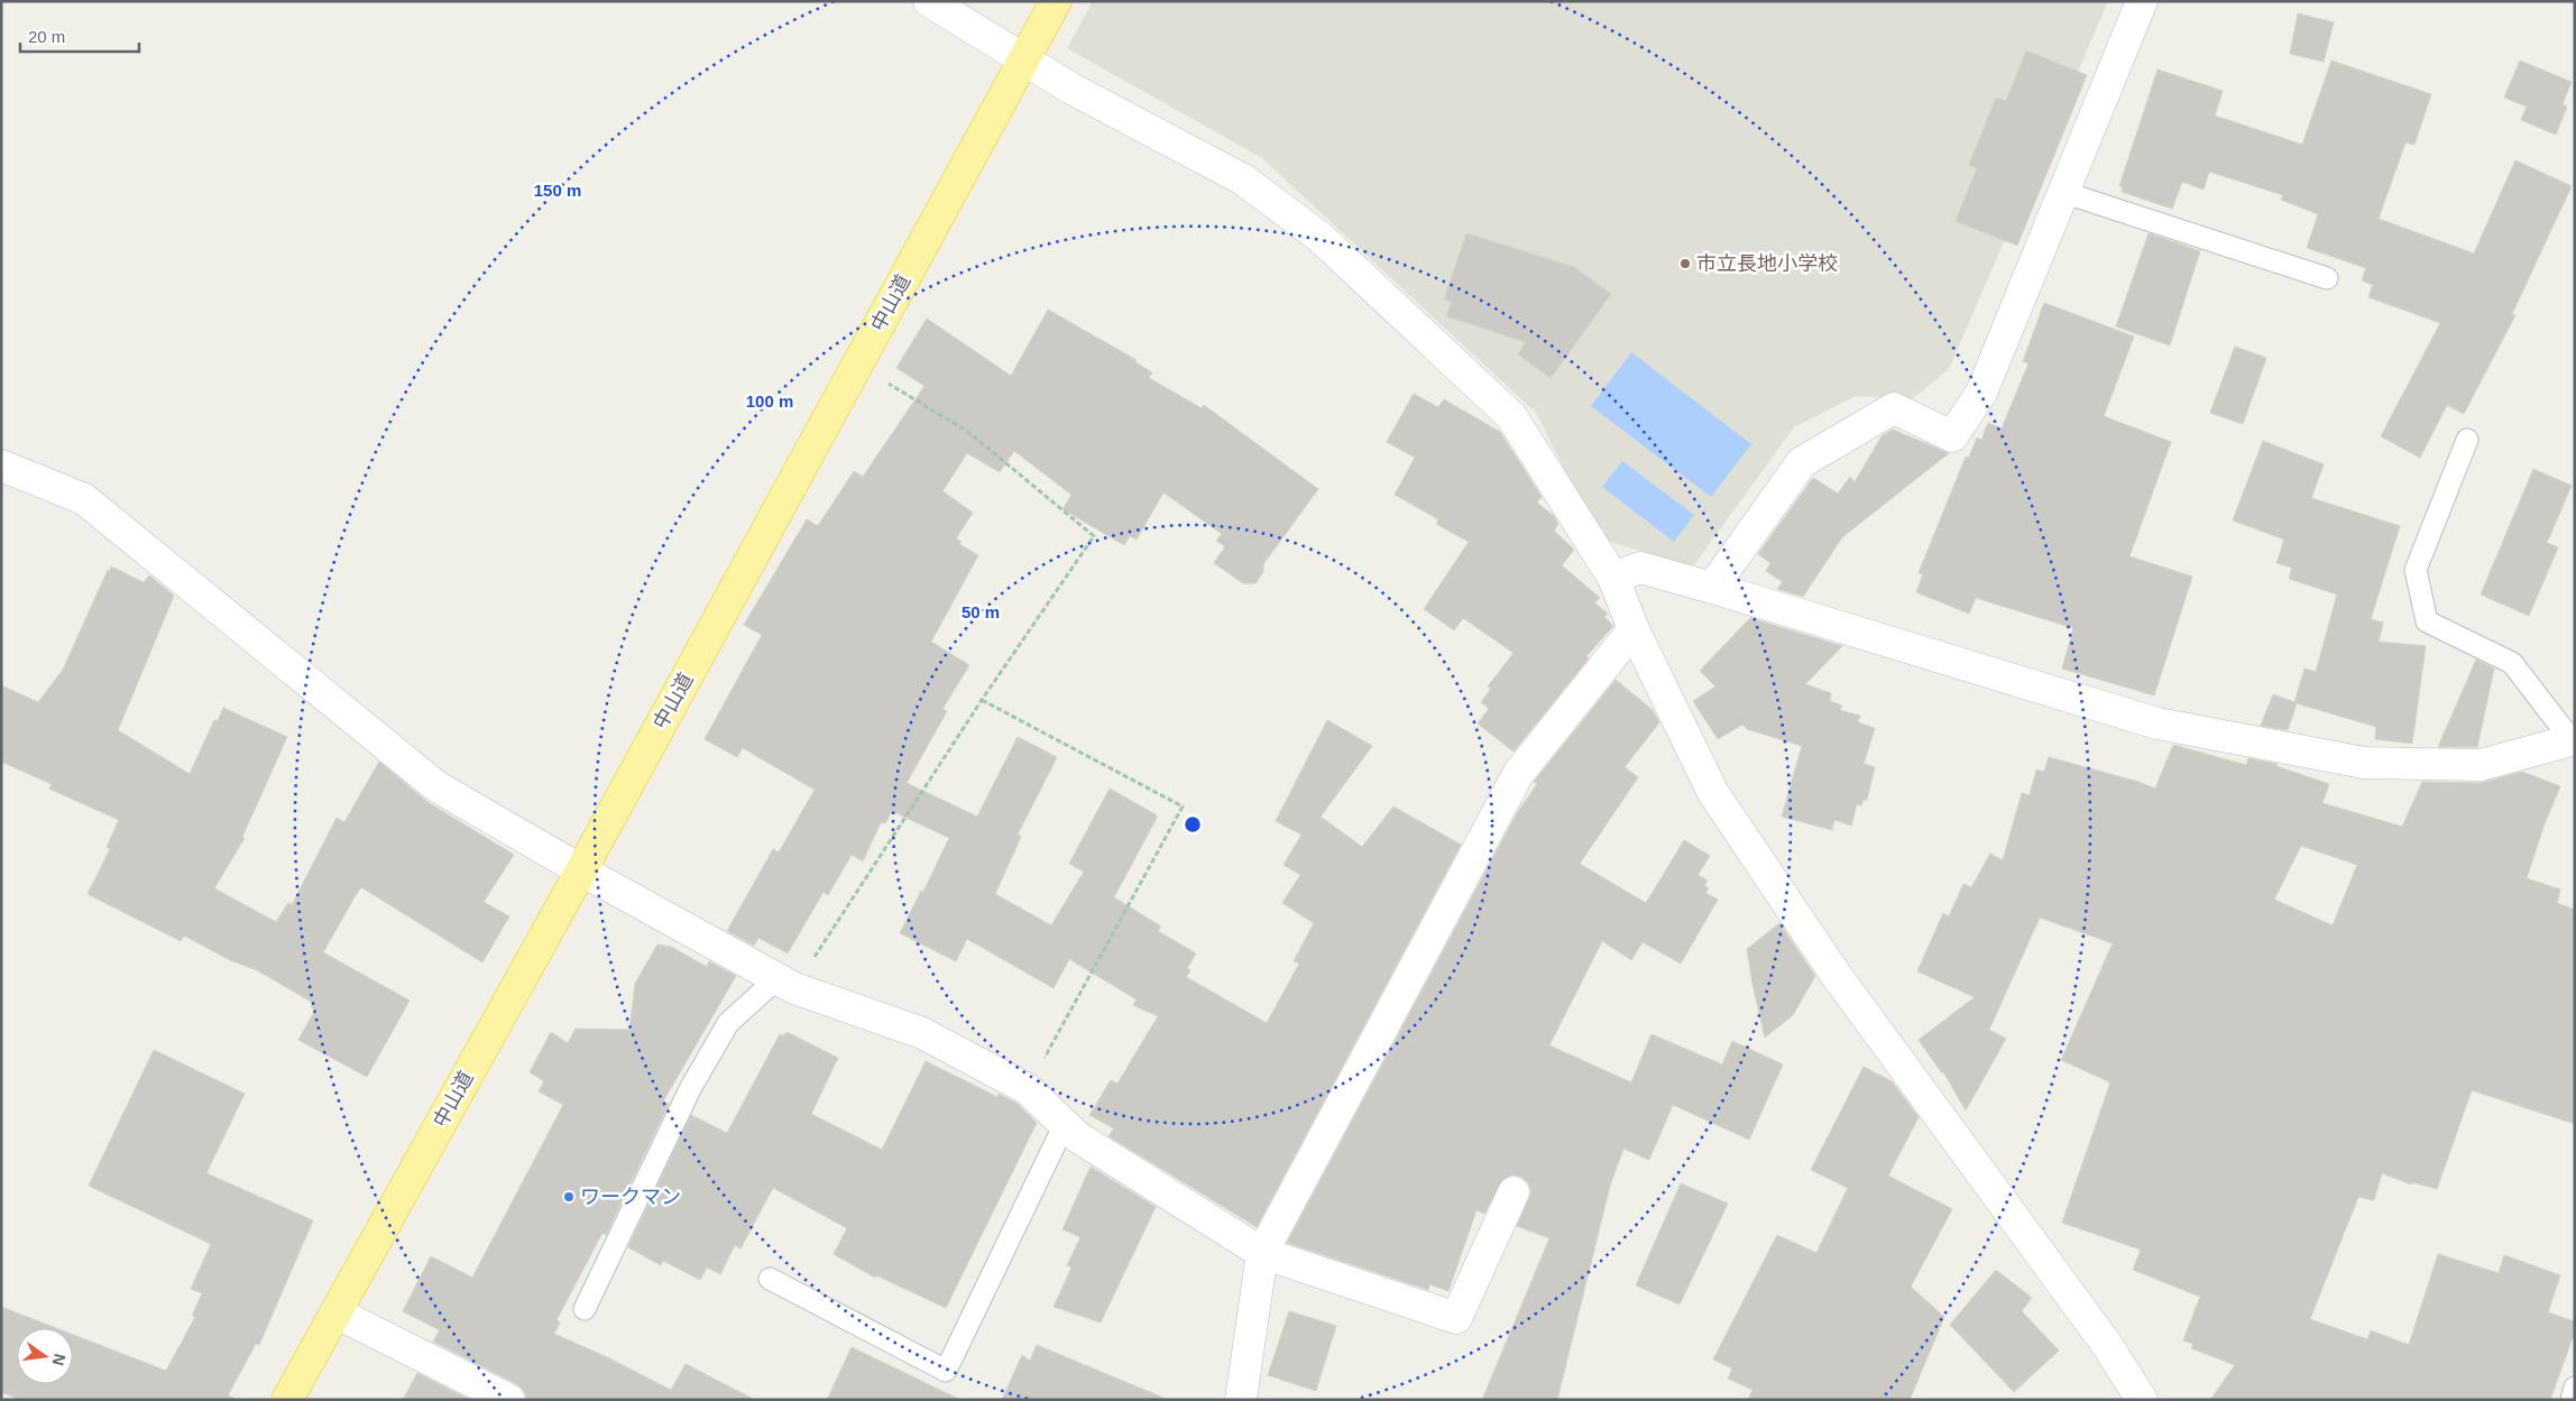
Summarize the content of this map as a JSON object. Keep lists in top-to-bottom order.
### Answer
{
  "streets": {
    "highway": ["中山道"]
  },
  "places": ["市立長地小学校", "ワークマン"],
  "scale_bar": "20 m",
  "north": "right",
  "rings": ["150 m", "100 m", "50 m"]
}
